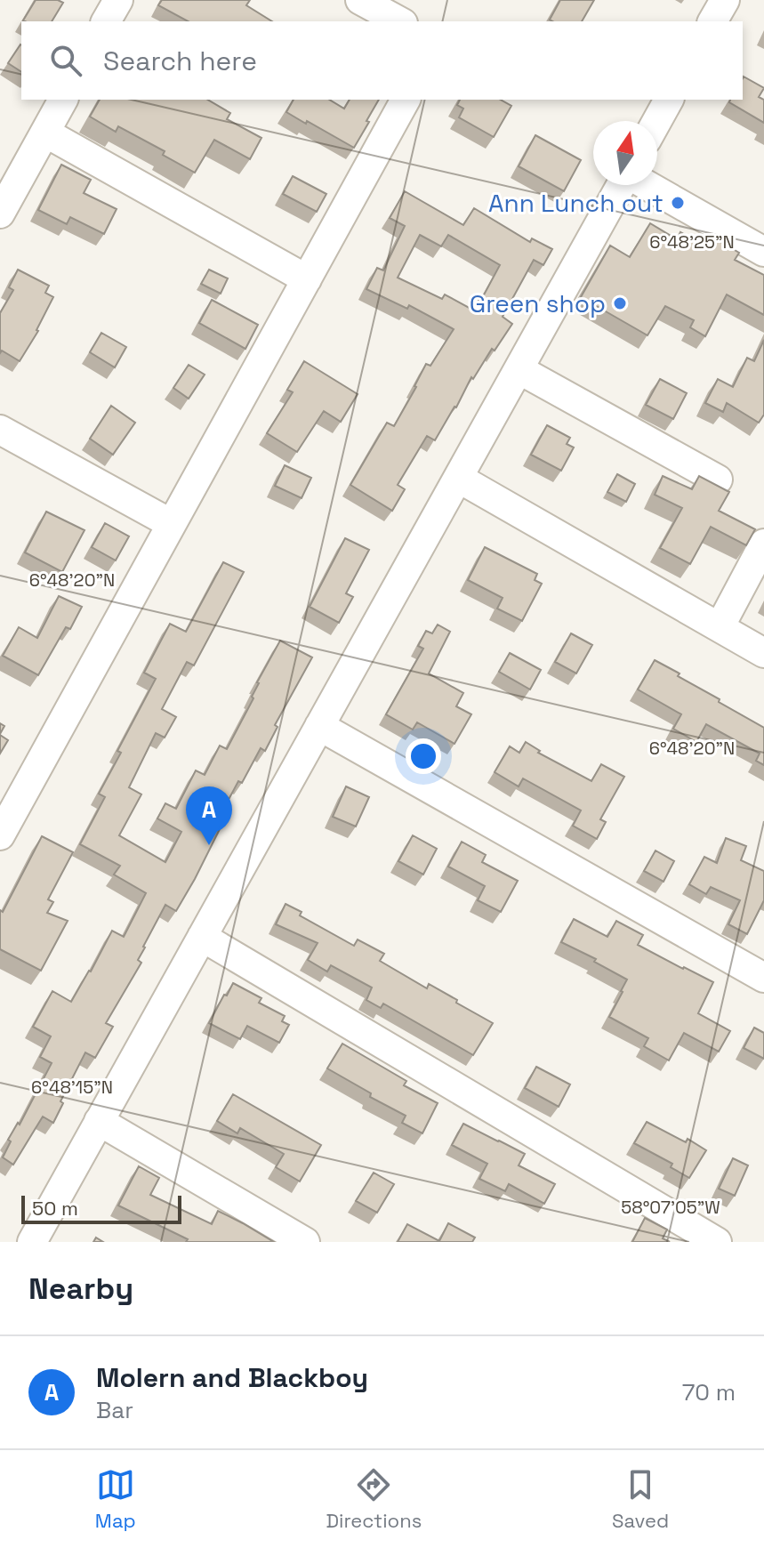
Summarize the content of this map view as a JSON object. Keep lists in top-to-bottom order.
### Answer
{
  "places": ["Ann Lunch out", "Green shop"],
  "scale_bar": "50 m",
  "north": "top",
  "page": {
    "search": "Search here",
    "pins": "A",
    "scale": "50 m",
    "heading": "Nearby",
    "list": [
      {
        "mark": "A",
        "name": "Molern and Blackboy",
        "note": "Bar",
        "value": "70 m"
      }
    ],
    "nav": ["Map", "Directions", "Saved"]
  },
  "coordinates": [
    "6°48'25\"N",
    "6°48'20\"N",
    "6°48'15\"N",
    "58°07'05\"W"
  ]
}
